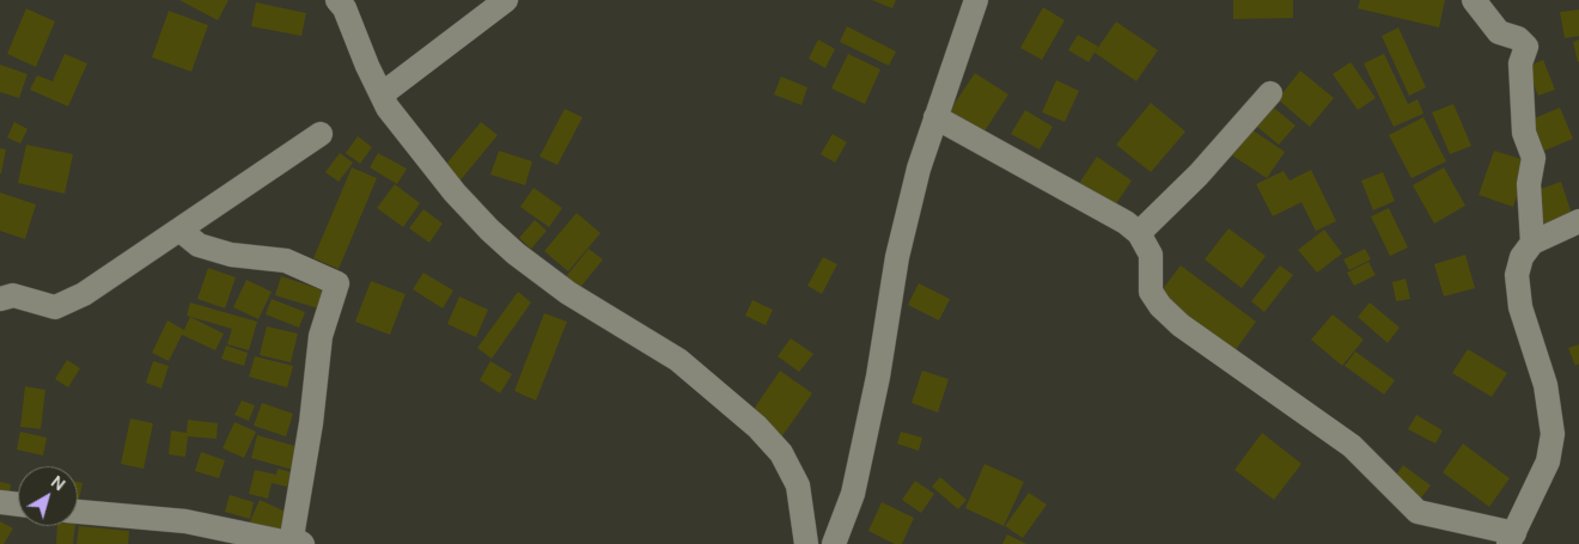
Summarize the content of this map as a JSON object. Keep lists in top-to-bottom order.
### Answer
{
  "north": "top right"
}
